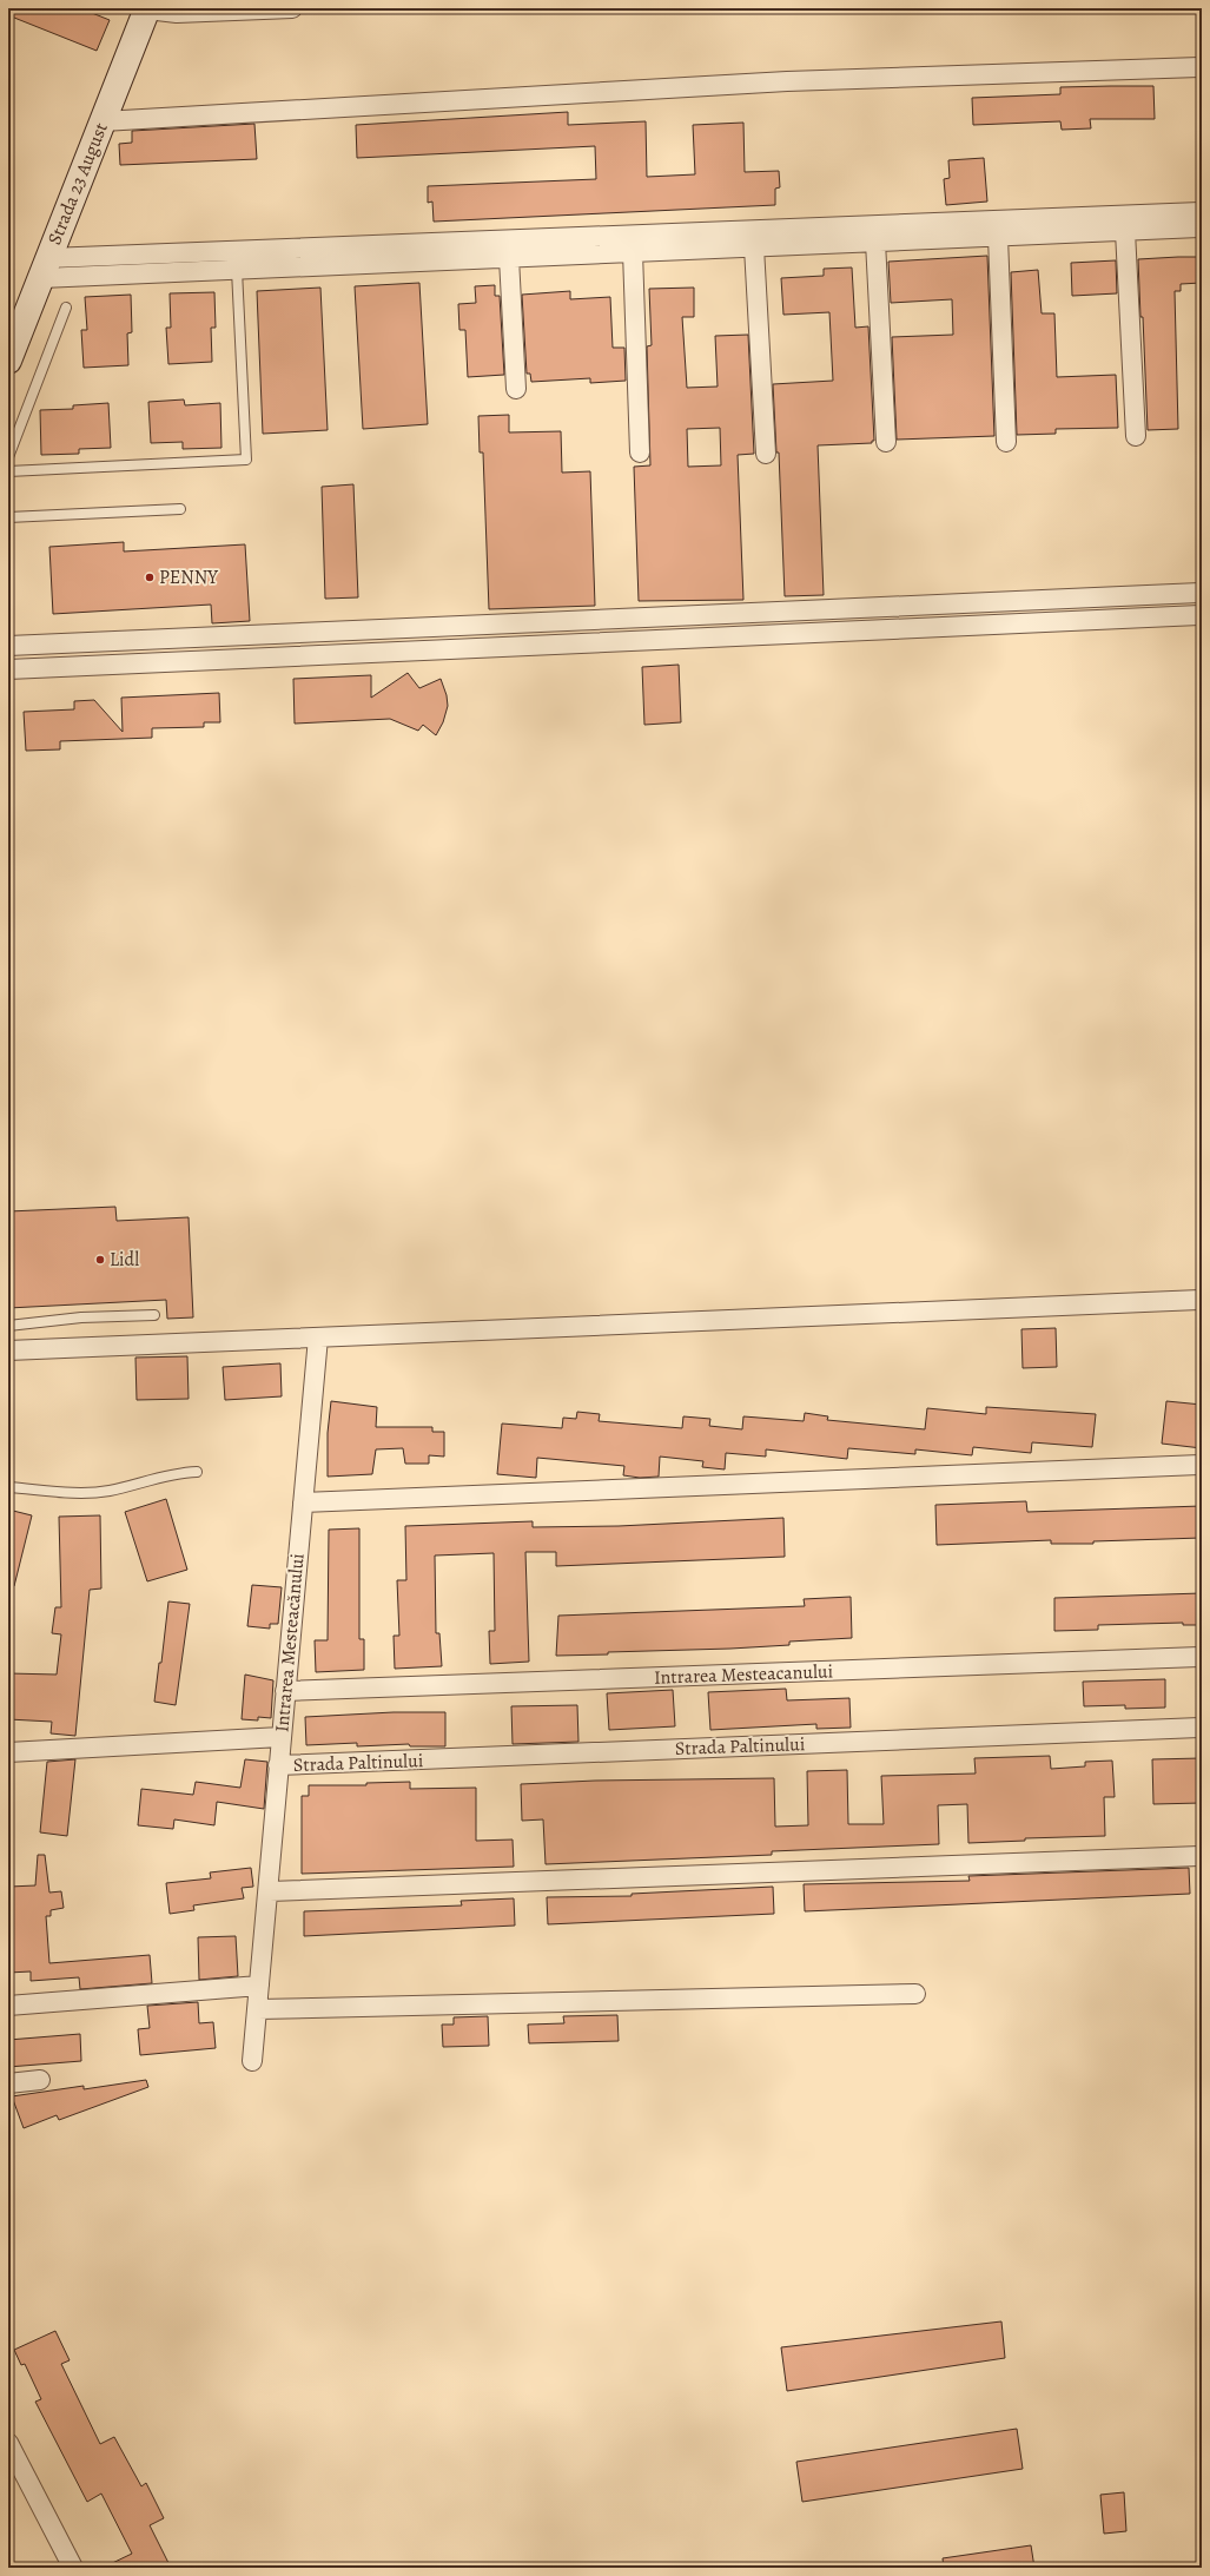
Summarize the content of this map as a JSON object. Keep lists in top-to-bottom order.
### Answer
{
  "streets": {
    "main road": ["Strada 23 August"],
    "street": ["Intrarea Mesteacănului", "Intrarea Mesteacanului", "Strada Paltinului"]
  },
  "crossings": [
    ["Intrarea Mesteacănului", "Intrarea Mesteacanului"],
    ["Intrarea Mesteacănului", "Strada Paltinului"]
  ],
  "places": ["PENNY", "Lidl"]
}
